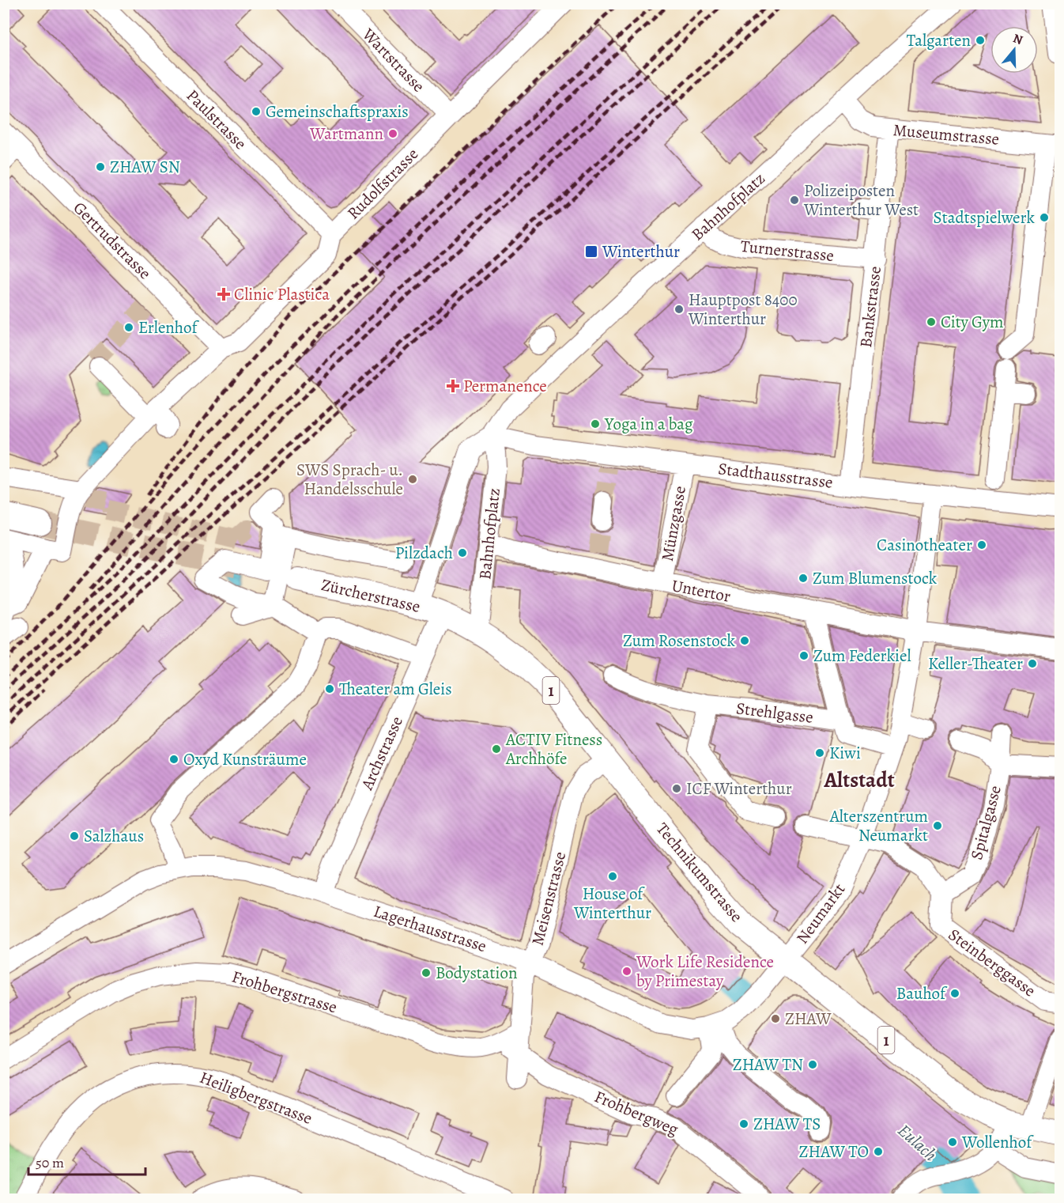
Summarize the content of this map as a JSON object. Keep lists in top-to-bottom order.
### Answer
{
  "streets": {
    "main road": ["Zürcherstrasse", "1", "Technikumstrasse"],
    "street": [
      "Wartstrasse",
      "Paulstrasse",
      "Museumstrasse",
      "Rudolfstrasse",
      "Bahnhofplatz",
      "Gertrudstrasse",
      "Turnerstrasse",
      "Bankstrasse",
      "Stadthausstrasse",
      "Münzgasse",
      "Untertor",
      "Strehlgasse",
      "Archstrasse",
      "Spitalgasse",
      "Meisenstrasse",
      "Neumarkt",
      "Lagerhausstrasse",
      "Steinberggasse",
      "Frohbergstrasse",
      "Heiligbergstrasse",
      "Frohbergweg"
    ]
  },
  "crossings": [
    ["Wartstrasse", "Rudolfstrasse"],
    ["Paulstrasse", "Rudolfstrasse"],
    ["Museumstrasse", "Bahnhofplatz"],
    ["Museumstrasse", "Bankstrasse"],
    ["Rudolfstrasse", "Gertrudstrasse"],
    ["Bahnhofplatz", "Turnerstrasse"],
    ["Bahnhofplatz", "Stadthausstrasse"],
    ["Bahnhofplatz", "Untertor"],
    ["Bahnhofplatz", "Zürcherstrasse"],
    ["Bahnhofplatz", "Technikumstrasse"],
    ["Turnerstrasse", "Bankstrasse"],
    ["Bankstrasse", "Stadthausstrasse"],
    ["Stadthausstrasse", "Münzgasse"],
    ["Stadthausstrasse", "Neumarkt"],
    ["Münzgasse", "Untertor"],
    ["Untertor", "Neumarkt"],
    ["Zürcherstrasse", "Archstrasse"],
    ["Zürcherstrasse", "Technikumstrasse"],
    ["Archstrasse", "Technikumstrasse"],
    ["Archstrasse", "Lagerhausstrasse"],
    ["Spitalgasse", "Steinberggasse"],
    ["Technikumstrasse", "Meisenstrasse"],
    ["Technikumstrasse", "Neumarkt"],
    ["Technikumstrasse", "Lagerhausstrasse"],
    ["Meisenstrasse", "Lagerhausstrasse"],
    ["Meisenstrasse", "Frohbergstrasse"],
    ["Meisenstrasse", "Frohbergweg"],
    ["Neumarkt", "Lagerhausstrasse"],
    ["Frohbergstrasse", "Frohbergweg"]
  ],
  "districts": ["Altstadt"],
  "water": ["Eulach"],
  "places": {
    "other": [
      "Talgarten",
      "Gemeinschaftspraxis",
      "Wartmann",
      "ZHAW SN",
      "Polizeiposten Winterthur West",
      "Stadtspielwerk",
      "Hauptpost 8400 Winterthur",
      "City Gym",
      "Erlenhof",
      "Yoga in a bag",
      "SWS Sprach- u. Handelsschule",
      "Casinotheater",
      "Pilzdach",
      "Zum Blumenstock",
      "Zum Rosenstock",
      "Zum Federkiel",
      "Keller-Theater",
      "Theater am Gleis",
      "ACTIV Fitness Archhöfe",
      "Kiwi",
      "Oxyd Kunsträume",
      "ICF Winterthur",
      "Alterszentrum Neumarkt",
      "Salzhaus",
      "House of Winterthur",
      "Work Life Residence by Primestay",
      "Bodystation",
      "Bauhof",
      "ZHAW",
      "ZHAW TN",
      "ZHAW TS",
      "Wollenhof",
      "ZHAW TO"
    ],
    "transit": ["Winterthur"],
    "health": ["Clinic Plastica", "Permanence"]
  },
  "scale_bar": "50 m",
  "north": "top"
}
